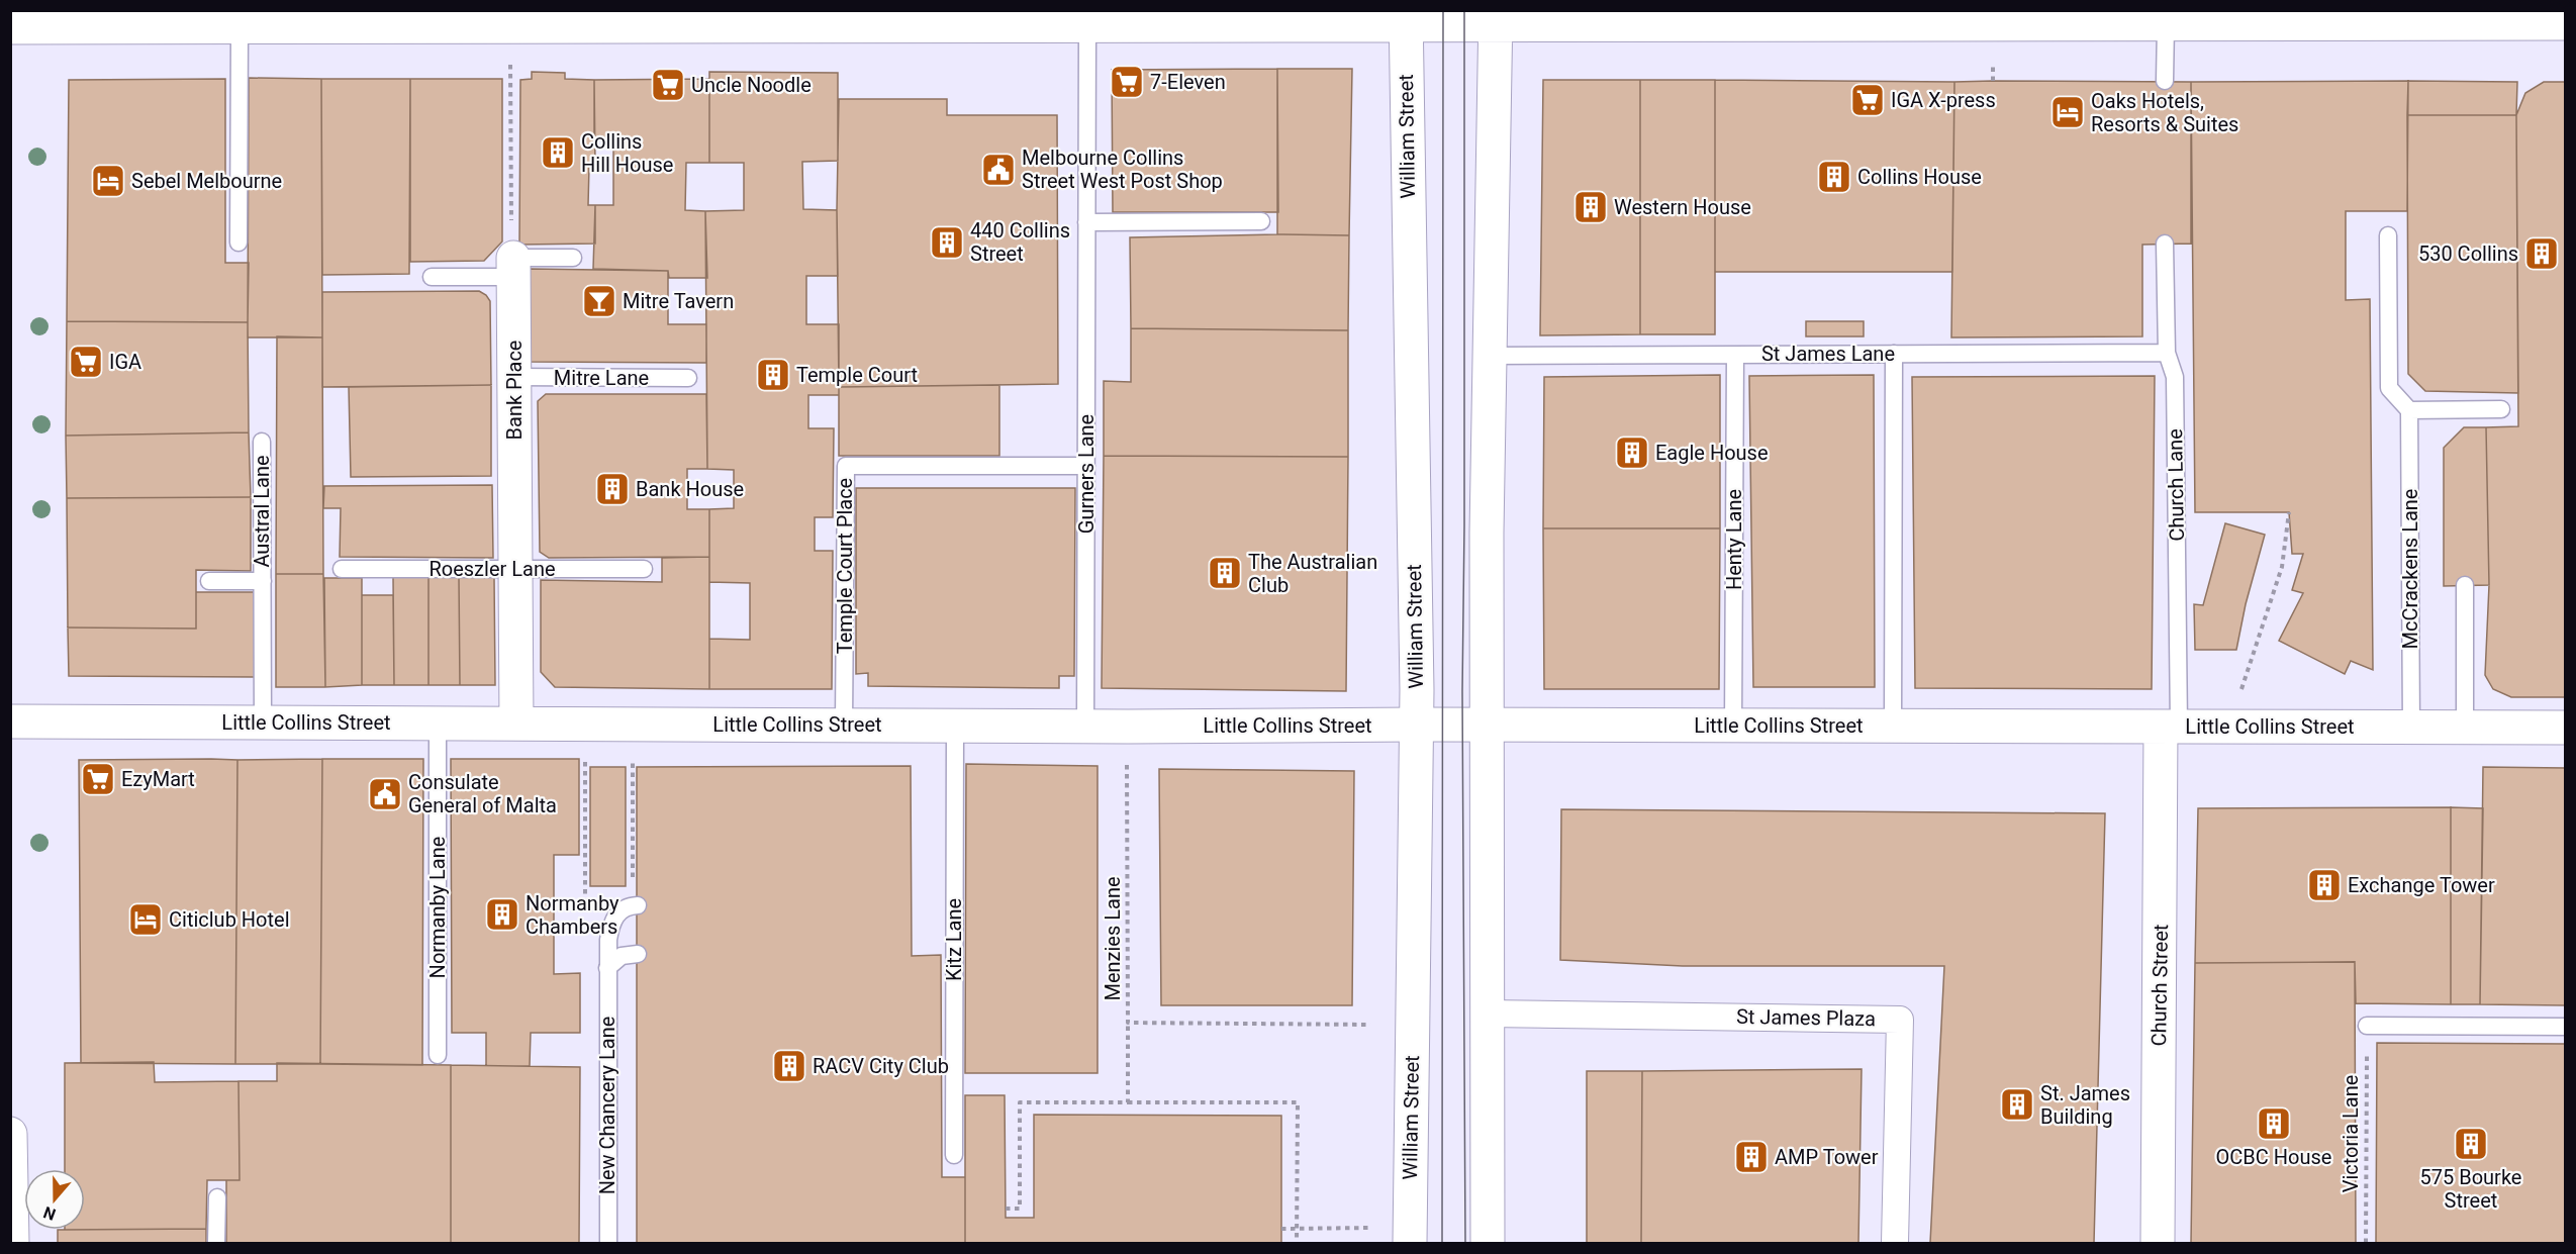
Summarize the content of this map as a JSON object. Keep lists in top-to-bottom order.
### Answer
{
  "streets": {
    "street": [
      "William Street",
      "Bank Place",
      "Little Collins Street",
      "Church Street",
      "St James Plaza"
    ],
    "lane": [
      "St James Lane",
      "Mitre Lane",
      "Gurners Lane",
      "Church Lane",
      "Austral Lane",
      "Henty Lane",
      "Temple Court Place",
      "Roeszler Lane",
      "McCrackens Lane",
      "Normanby Lane",
      "Kitz Lane",
      "New Chancery Lane"
    ],
    "path": ["Menzies Lane", "Victoria Lane"]
  },
  "crossings": [
    ["William Street", "Little Collins Street"],
    ["St James Lane", "Church Lane"],
    ["St James Lane", "Henty Lane"],
    ["Mitre Lane", "Bank Place"],
    ["Bank Place", "Roeszler Lane"],
    ["Bank Place", "Little Collins Street"],
    ["Gurners Lane", "Temple Court Place"],
    ["Gurners Lane", "Little Collins Street"],
    ["Church Lane", "Little Collins Street"],
    ["Church Lane", "Church Street"],
    ["Austral Lane", "Little Collins Street"],
    ["Henty Lane", "Little Collins Street"],
    ["Temple Court Place", "Little Collins Street"],
    ["McCrackens Lane", "Little Collins Street"],
    ["Little Collins Street", "Normanby Lane"],
    ["Little Collins Street", "Kitz Lane"],
    ["Little Collins Street", "Church Street"]
  ],
  "places": {
    "supermarket": [
      "7-Eleven",
      "Uncle Noodle",
      "IGA X-press",
      "IGA",
      "EzyMart"
    ],
    "hotel": ["Oaks Hotels, Resorts & Suites", "Sebel Melbourne", "Citiclub Hotel"],
    "building": [
      "Collins Hill House",
      "Collins House",
      "Western House",
      "440 Collins Street",
      "530 Collins",
      "Temple Court",
      "Eagle House",
      "Bank House",
      "The Australian Club",
      "Exchange Tower",
      "Normanby Chambers",
      "RACV City Club",
      "St. James Building",
      "OCBC House",
      "575 Bourke Street",
      "AMP Tower"
    ],
    "public building": ["Melbourne Collins Street West Post Shop", "Consulate General of Malta"],
    "bar": ["Mitre Tavern"]
  },
  "north": "bottom"
}
